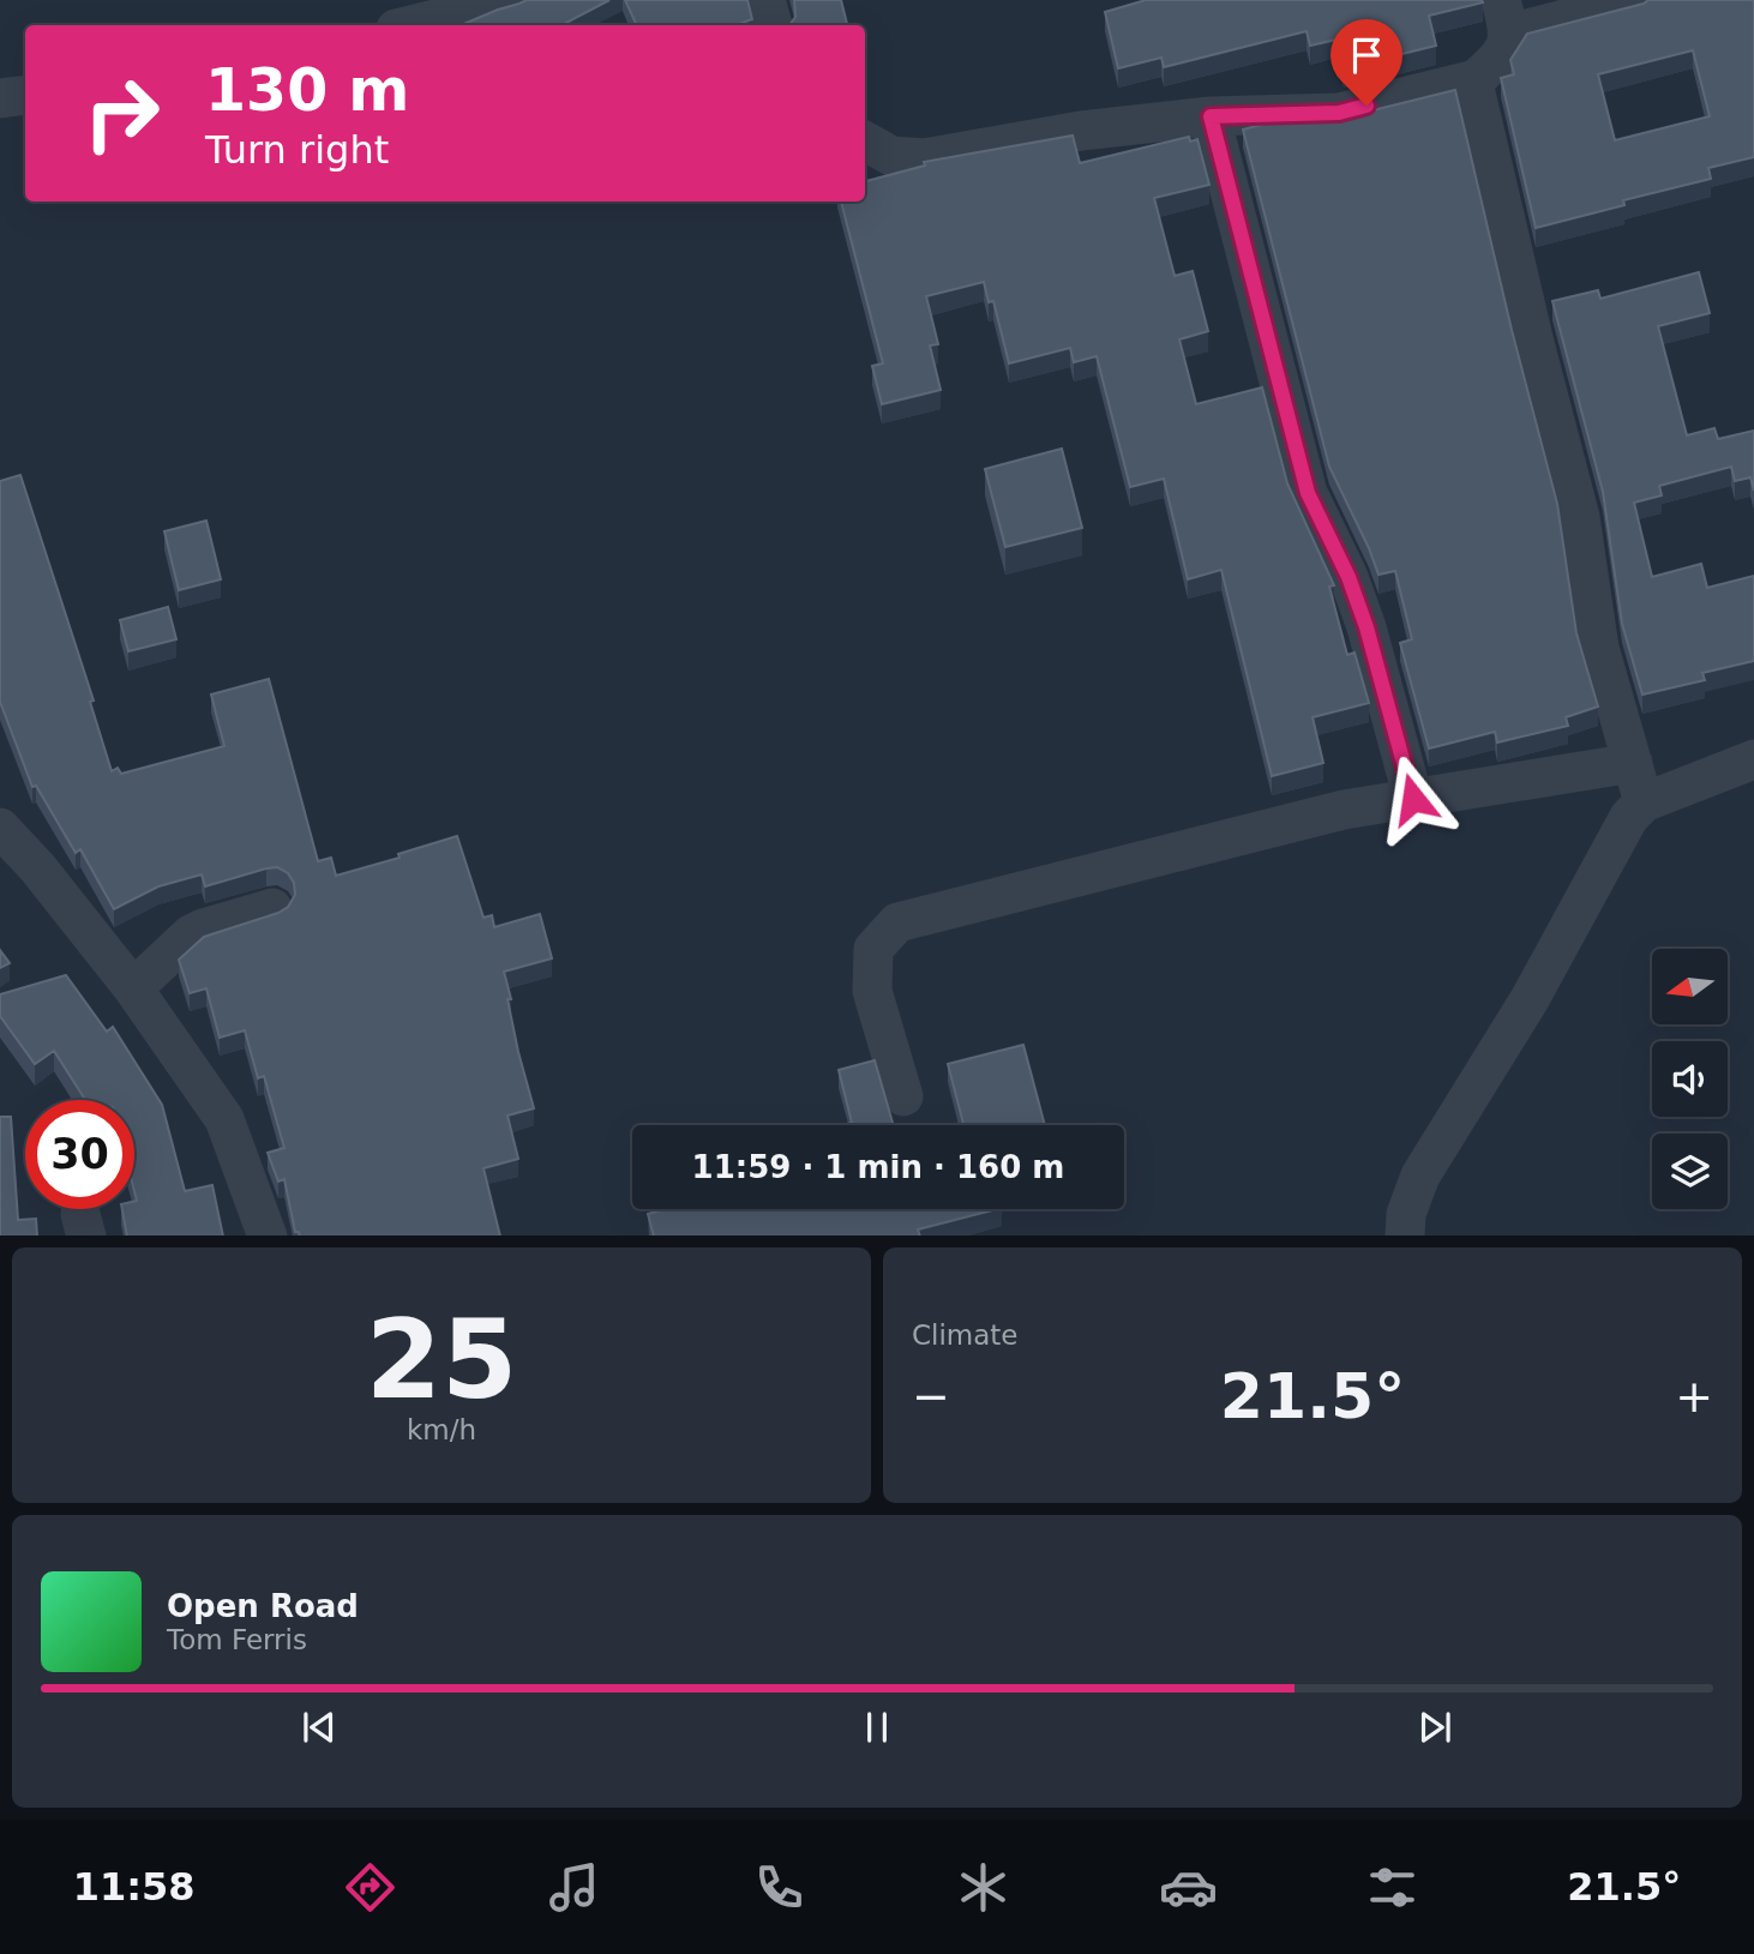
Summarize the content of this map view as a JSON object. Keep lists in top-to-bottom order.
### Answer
{
  "north": "left",
  "page": {
    "turn": ["130 m", "Turn right"],
    "limit": "30",
    "trip": "11:59 · 1 min · 160 m",
    "tile": [
      ["25", "km/h"],
      "Climate"
    ],
    "heat": ["−", "21.5°", "+"],
    "song": ["Open Road", "Tom Ferris"],
    "tabs": ["11:58", "21.5°"]
  }
}
